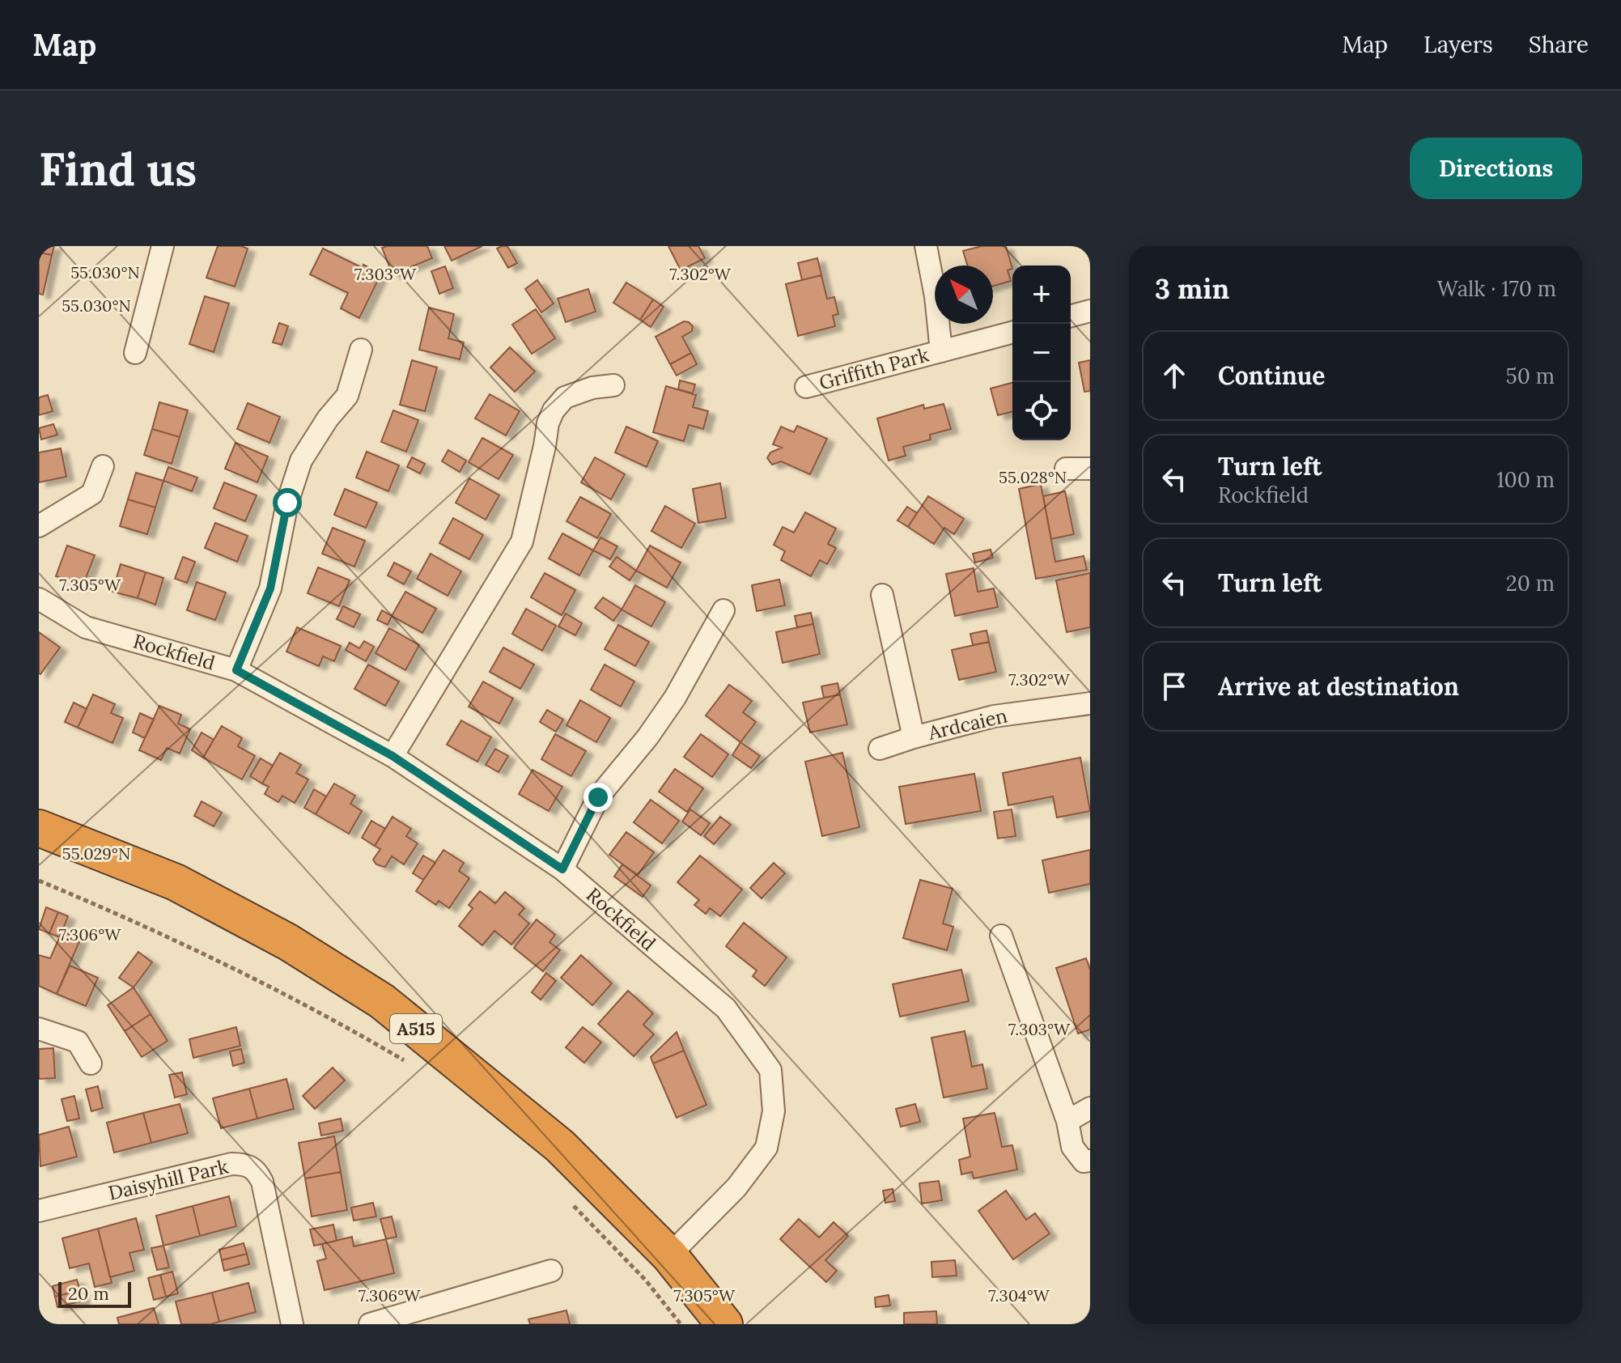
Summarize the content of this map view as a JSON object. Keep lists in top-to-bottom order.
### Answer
{
  "streets": {
    "highway": ["A515"],
    "street": [
      "Griffith Park",
      "Rockfield",
      "Ardcaien",
      "Daisyhill Park"
    ]
  },
  "crossings": [
    ["Rockfield", "A515"]
  ],
  "scale_bar": "20 m",
  "north": "top left",
  "page": {
    "header": "Map",
    "nav": ["Map", "Layers", "Share"],
    "buttons": "Directions",
    "title": "Find us",
    "heading": ["3 min", "Walk · 170 m"],
    "map_buttons": ["+", "−"],
    "list": [
      ["Continue", "50 m"],
      ["Turn left", "Rockfield", "100 m"],
      ["Turn left", "20 m"],
      "Arrive at destination"
    ],
    "scale": "20 m"
  },
  "coordinates": [
    "55.030°N",
    "7.302°W",
    "7.303°W",
    "55.028°N",
    "7.305°W",
    "55.029°N",
    "7.306°W",
    "7.304°W"
  ]
}
